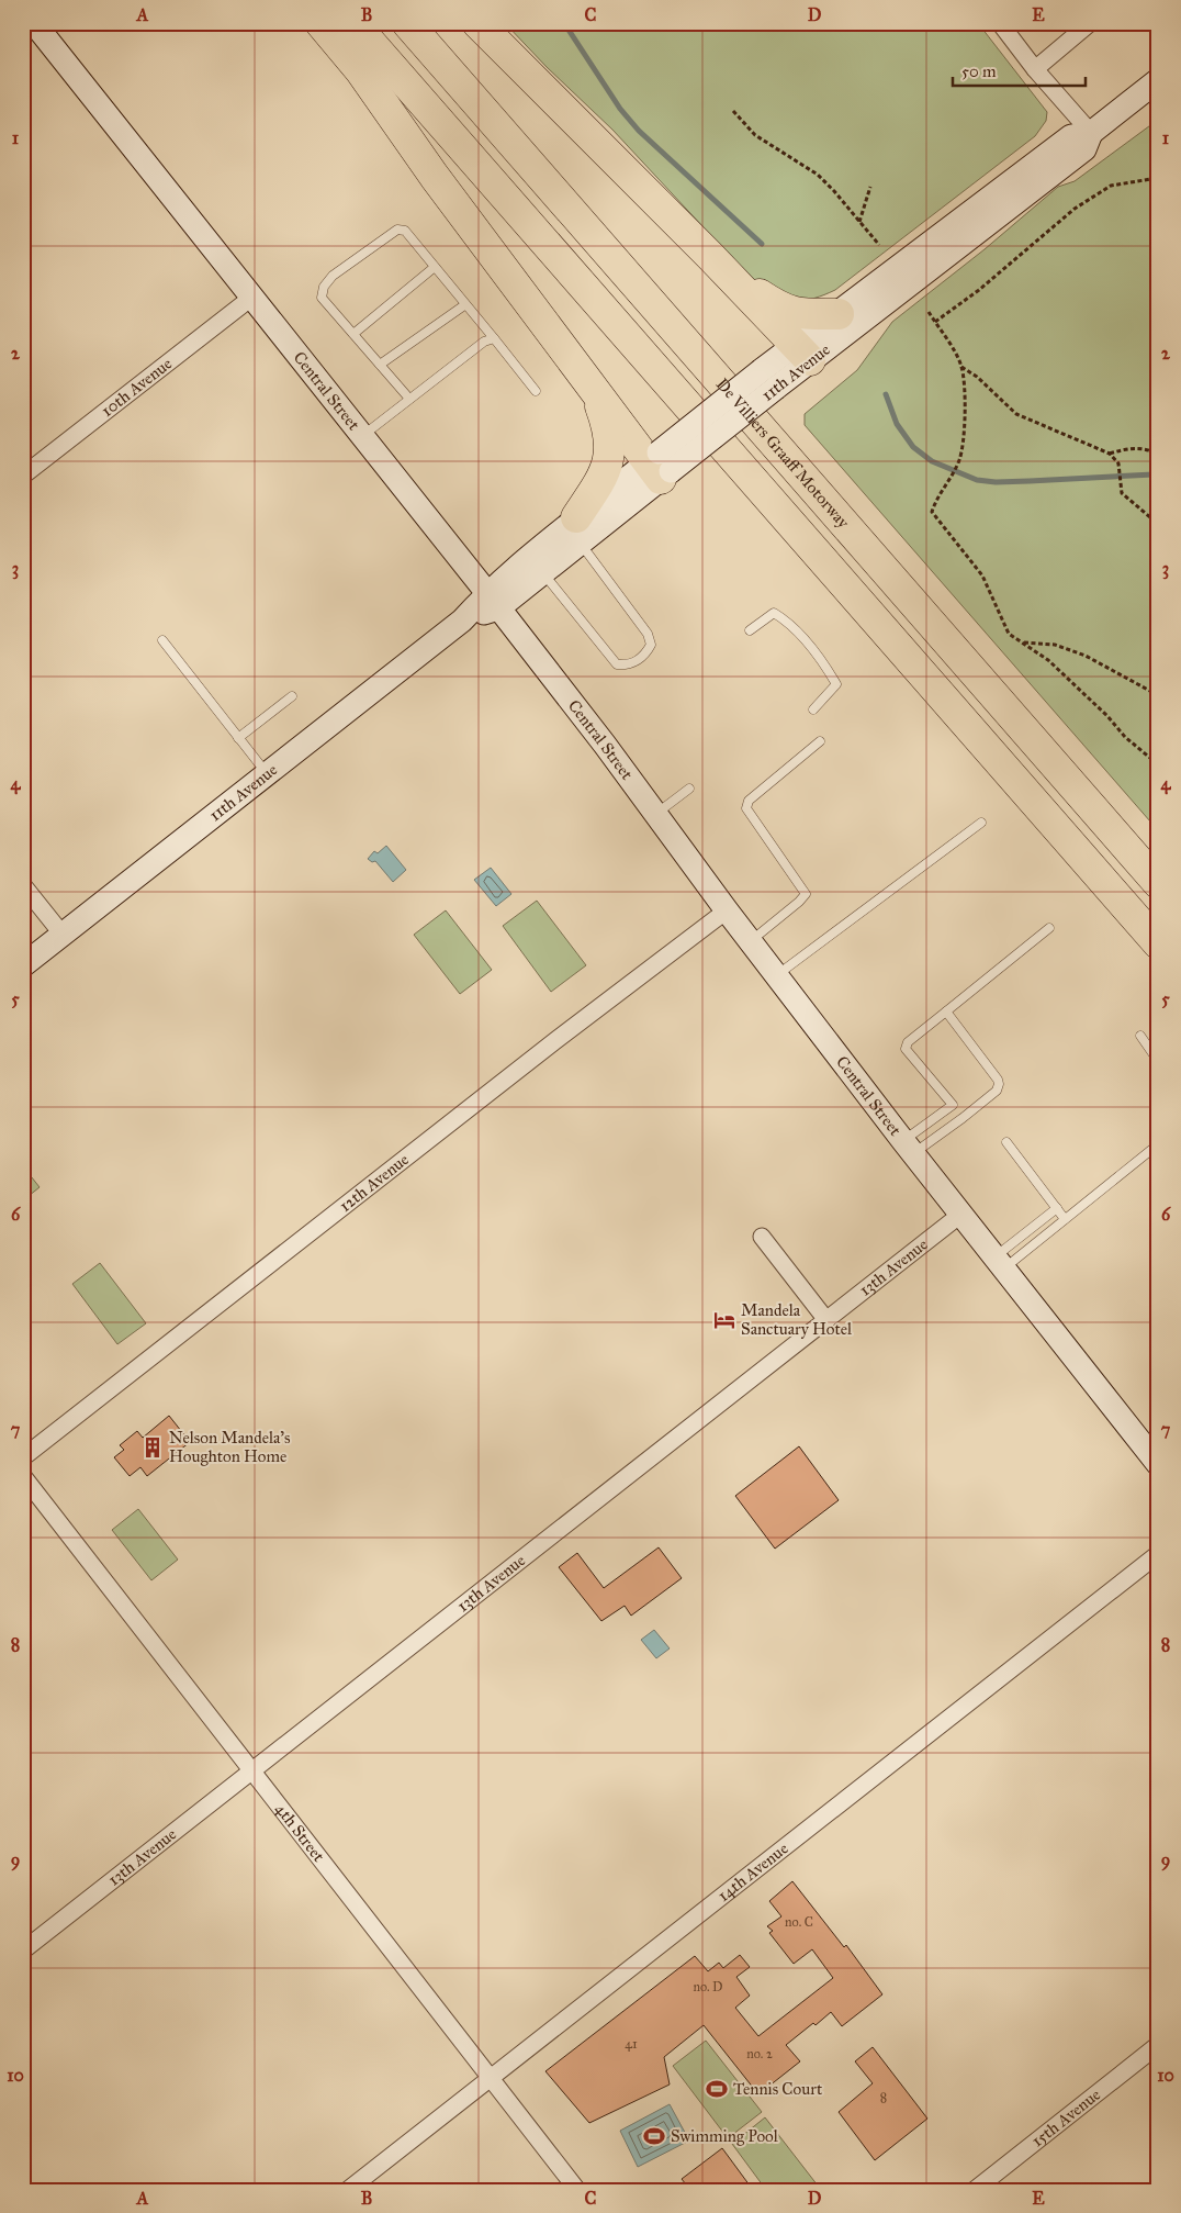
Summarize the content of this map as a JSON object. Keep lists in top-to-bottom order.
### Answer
{
  "streets": {
    "highway": ["De Villiers Graaff Motorway"],
    "main road": ["11th Avenue", "Central Street"],
    "street": [
      "10th Avenue",
      "12th Avenue",
      "13th Avenue",
      "4th Street",
      "14th Avenue",
      "15th Avenue"
    ]
  },
  "crossings": [
    ["11th Avenue", "Central Street"],
    ["10th Avenue", "Central Street"],
    ["Central Street", "12th Avenue"],
    ["Central Street", "13th Avenue"],
    ["13th Avenue", "4th Street"],
    ["4th Street", "14th Avenue"]
  ],
  "places": {
    "hotel": ["Mandela Sanctuary Hotel"],
    "building": ["Nelson Mandela's Houghton Home"],
    "sports": ["Tennis Court", "Swimming Pool"]
  },
  "house_numbers": [
    "no. C",
    "no. D",
    "41",
    "no. 2",
    "8"
  ],
  "scale_bar": "50 m",
  "grid": {
    "columns": [
      "A",
      "B",
      "C",
      "D",
      "E"
    ],
    "rows": [
      "1",
      "2",
      "3",
      "4",
      "5",
      "6",
      "7",
      "8",
      "9",
      "10"
    ]
  }
}
